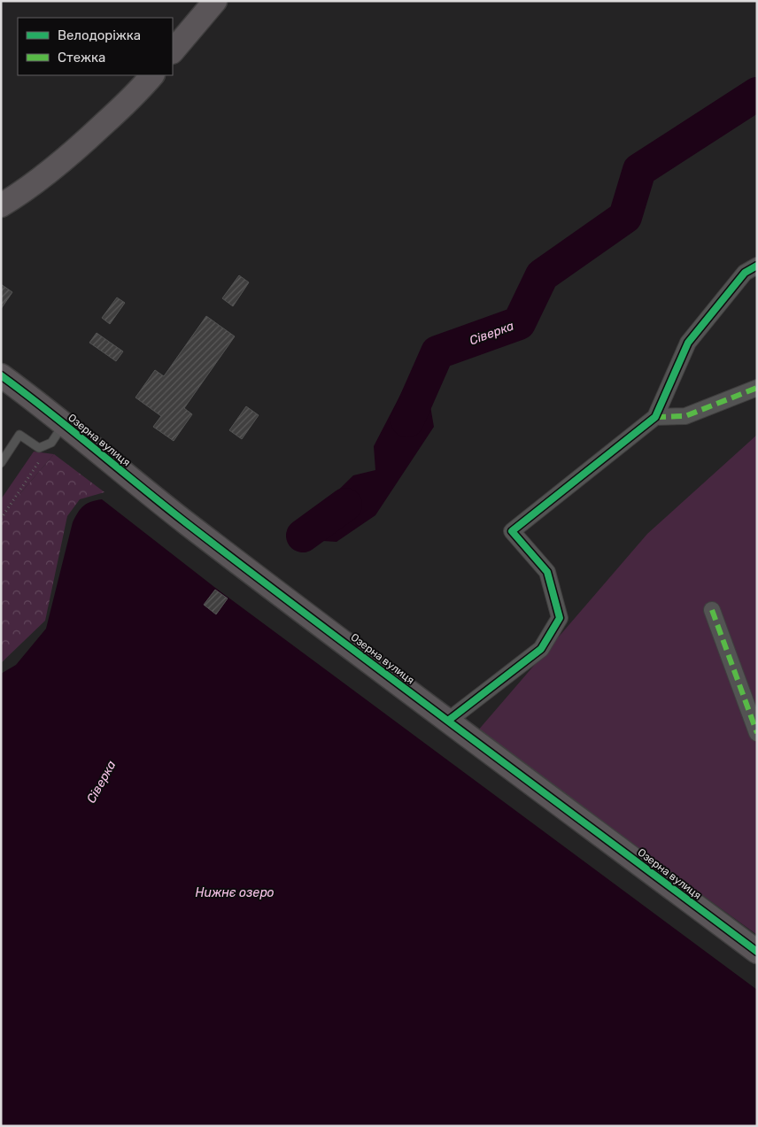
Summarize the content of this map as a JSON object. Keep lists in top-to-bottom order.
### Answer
{
  "streets": {
    "street": ["Озерна вулиця"]
  },
  "water": ["Сіверка", "Нижнє озеро"],
  "legend": ["Велодоріжка", "Стежка"]
}
